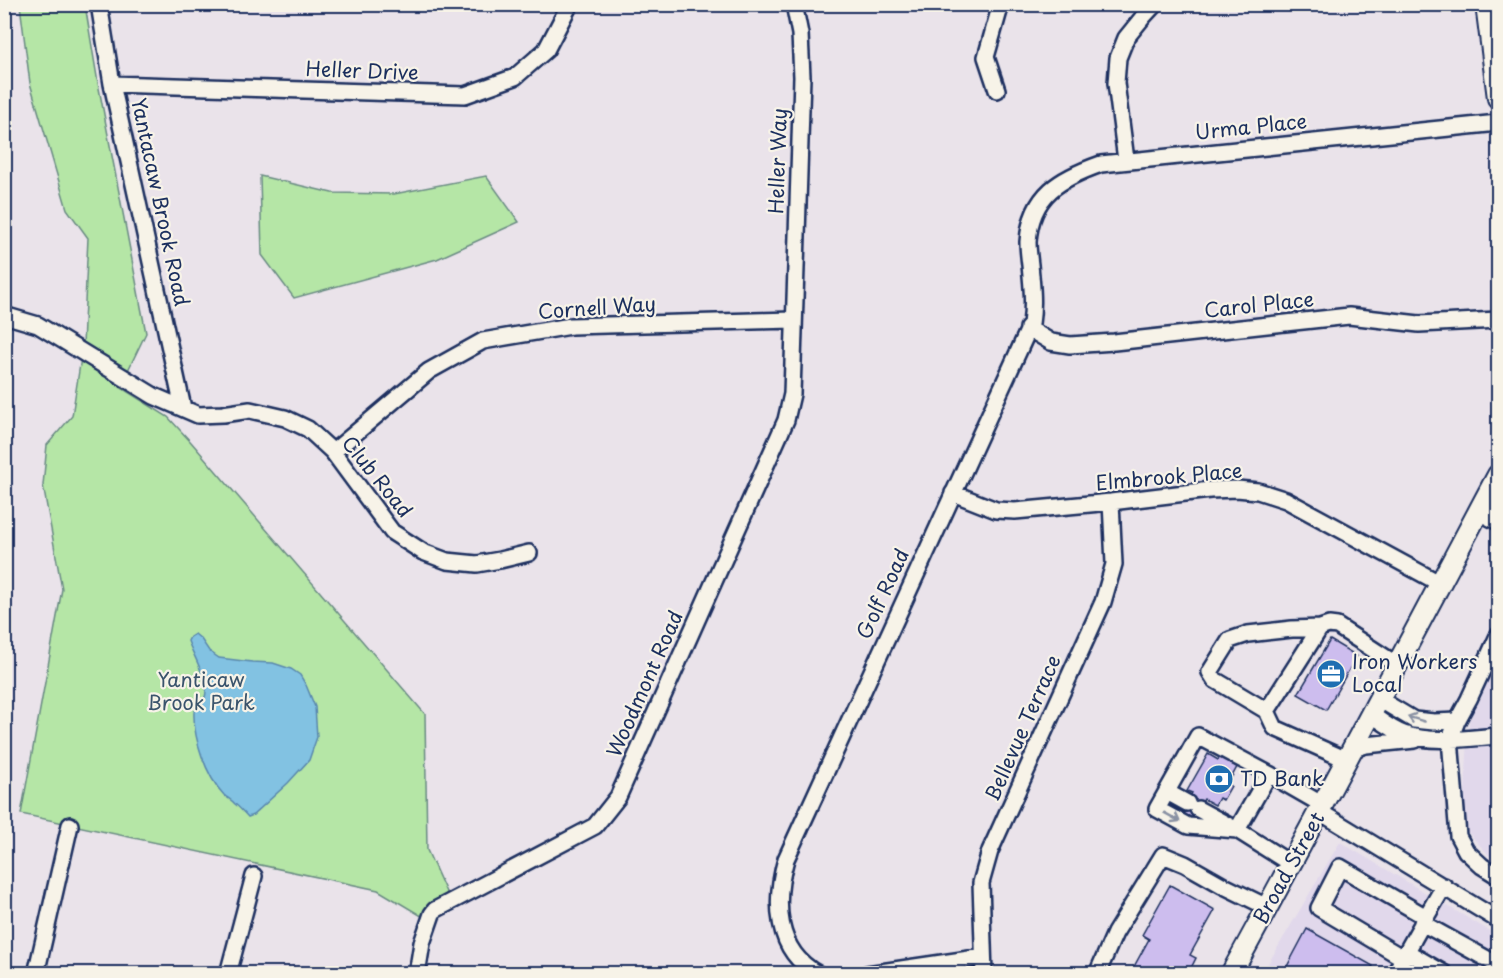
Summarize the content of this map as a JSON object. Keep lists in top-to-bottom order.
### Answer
{
  "streets": {
    "main road": ["Broad Street"],
    "street": [
      "Heller Drive",
      "Urma Place",
      "Heller Way",
      "Yantacaw Brook Road",
      "Carol Place",
      "Cornell Way",
      "Club Road",
      "Elmbrook Place",
      "Golf Road",
      "Woodmont Road",
      "Bellevue Terrace"
    ]
  },
  "crossings": [
    ["Heller Drive", "Yantacaw Brook Road"],
    ["Urma Place", "Golf Road"],
    ["Heller Way", "Cornell Way"],
    ["Heller Way", "Woodmont Road"],
    ["Yantacaw Brook Road", "Club Road"],
    ["Carol Place", "Golf Road"],
    ["Cornell Way", "Club Road"],
    ["Cornell Way", "Woodmont Road"],
    ["Elmbrook Place", "Golf Road"],
    ["Elmbrook Place", "Bellevue Terrace"],
    ["Elmbrook Place", "Broad Street"]
  ],
  "parks": ["Yanticaw Brook Park"],
  "places": {
    "office": ["Iron Workers Local"],
    "bank": ["TD Bank"]
  }
}
